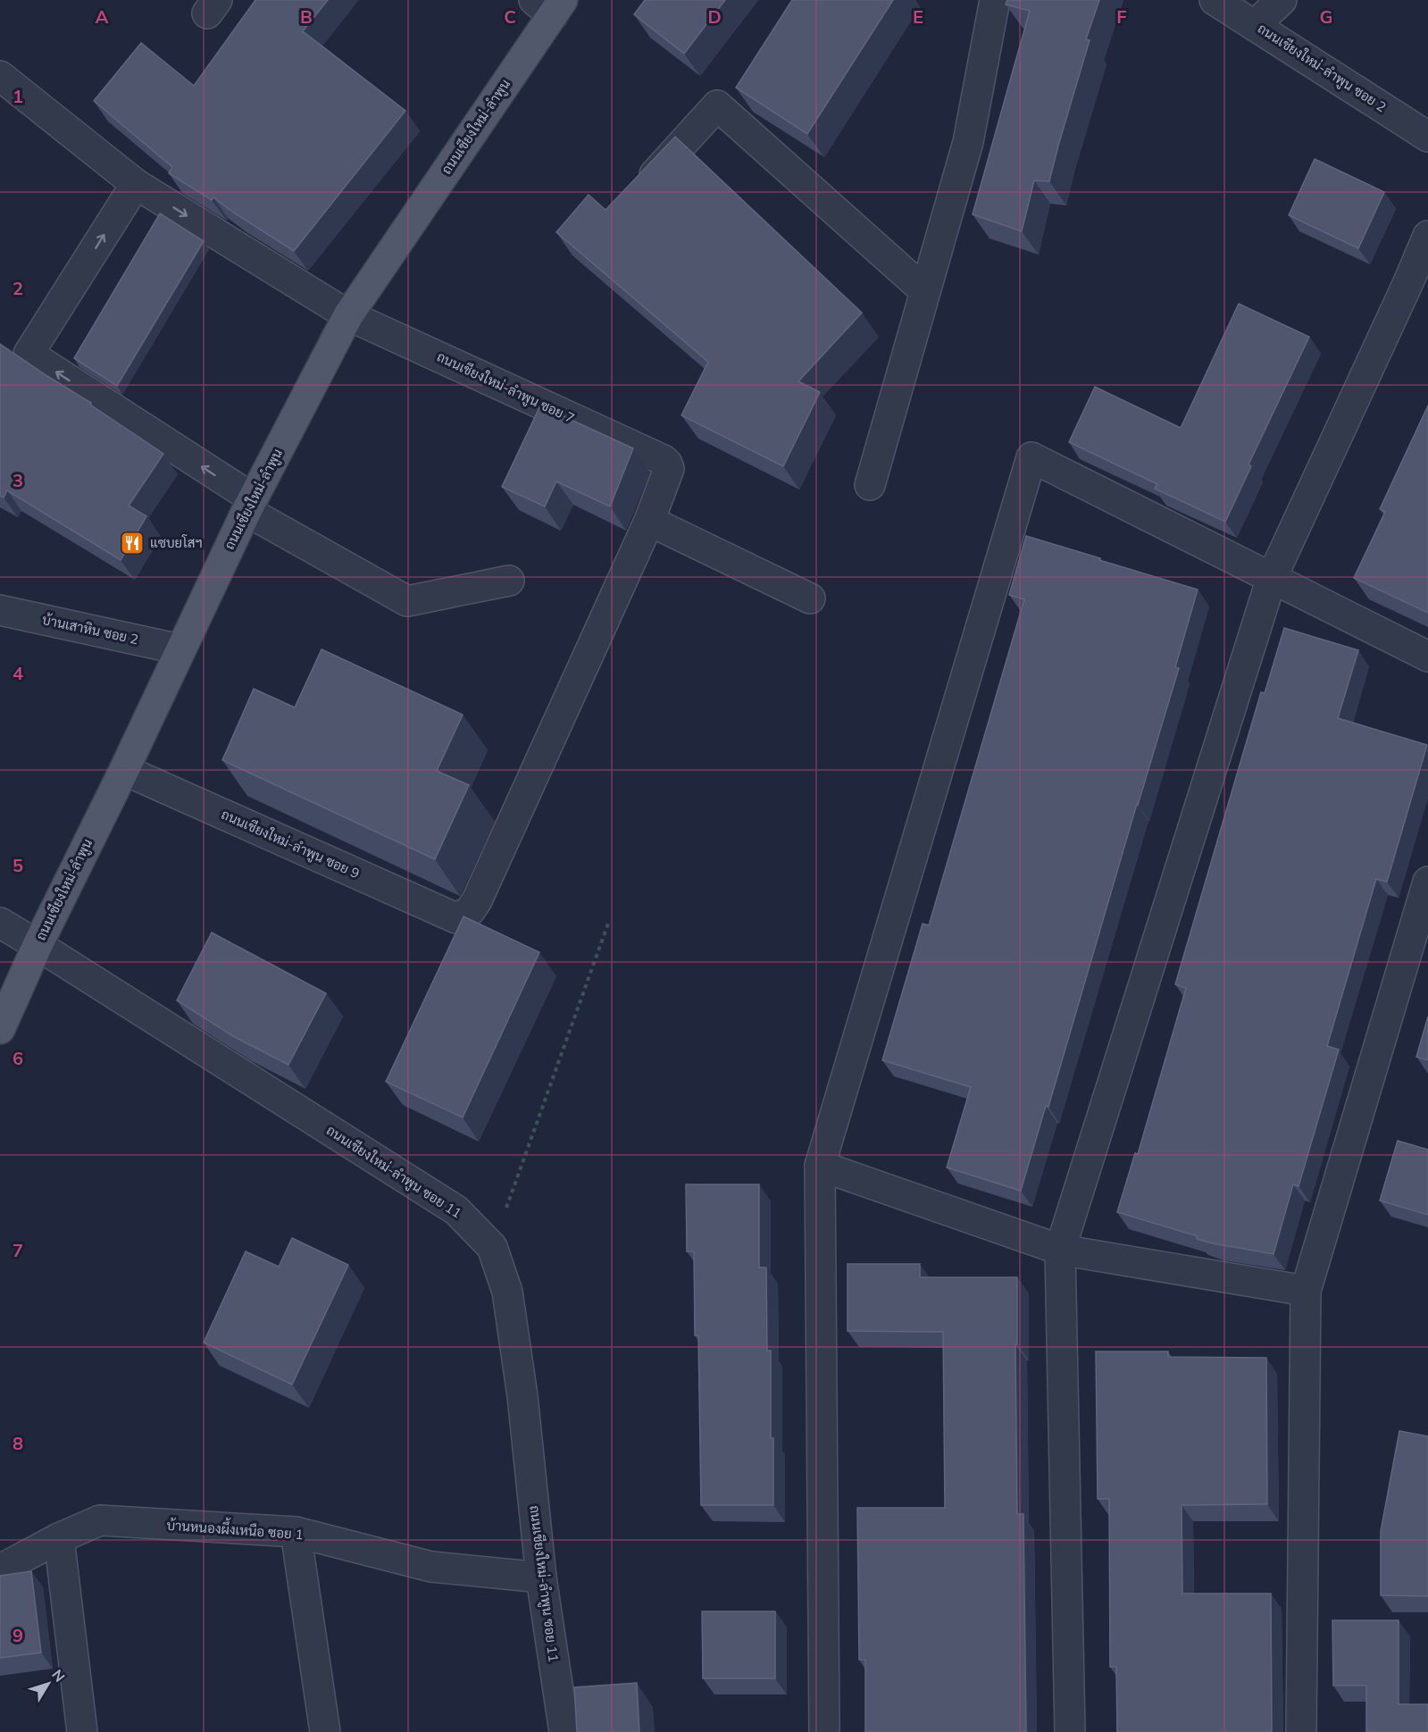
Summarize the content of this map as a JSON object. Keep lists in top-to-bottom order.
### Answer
{
  "streets": {
    "main road": ["ถนนเชียงใหม่-ลำพูน"],
    "street": [
      "ถนนเชียงใหม่-ลำพูน ซอย 2",
      "ถนนเชียงใหม่-ลำพูน ซอย 7",
      "บ้านเสาหิน ซอย 2",
      "ถนนเชียงใหม่-ลำพูน ซอย 9",
      "ถนนเชียงใหม่-ลำพูน ซอย 11",
      "บ้านหนองผึ้งเหนือ ซอย 1"
    ]
  },
  "crossings": [
    ["ถนนเชียงใหม่-ลำพูน", "ถนนเชียงใหม่-ลำพูน ซอย 7"],
    ["ถนนเชียงใหม่-ลำพูน", "บ้านเสาหิน ซอย 2"],
    ["ถนนเชียงใหม่-ลำพูน", "ถนนเชียงใหม่-ลำพูน ซอย 9"],
    ["ถนนเชียงใหม่-ลำพูน", "ถนนเชียงใหม่-ลำพูน ซอย 11"],
    ["ถนนเชียงใหม่-ลำพูน ซอย 7", "ถนนเชียงใหม่-ลำพูน ซอย 9"],
    ["ถนนเชียงใหม่-ลำพูน ซอย 11", "บ้านหนองผึ้งเหนือ ซอย 1"]
  ],
  "places": {
    "restaurant": ["แซบยโสฯ"]
  },
  "north": "top right",
  "grid": {
    "columns": [
      "A",
      "B",
      "C",
      "D",
      "E",
      "F",
      "G"
    ],
    "rows": [
      "1",
      "2",
      "3",
      "4",
      "5",
      "6",
      "7",
      "8",
      "9"
    ]
  }
}
